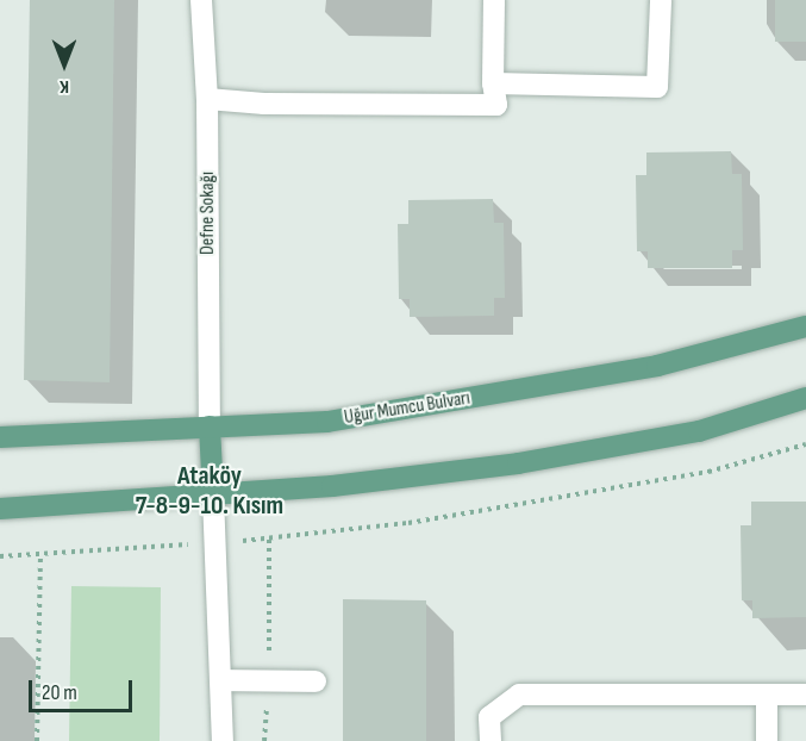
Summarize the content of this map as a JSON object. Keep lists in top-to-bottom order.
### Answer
{
  "streets": {
    "main road": ["Uğur Mumcu Bulvarı"],
    "street": ["Defne Sokağı"]
  },
  "crossings": [
    ["Defne Sokağı", "Uğur Mumcu Bulvarı"]
  ],
  "districts": ["Ataköy 7-8-9-10. Kısım"],
  "scale_bar": "20 m",
  "north": "bottom"
}
